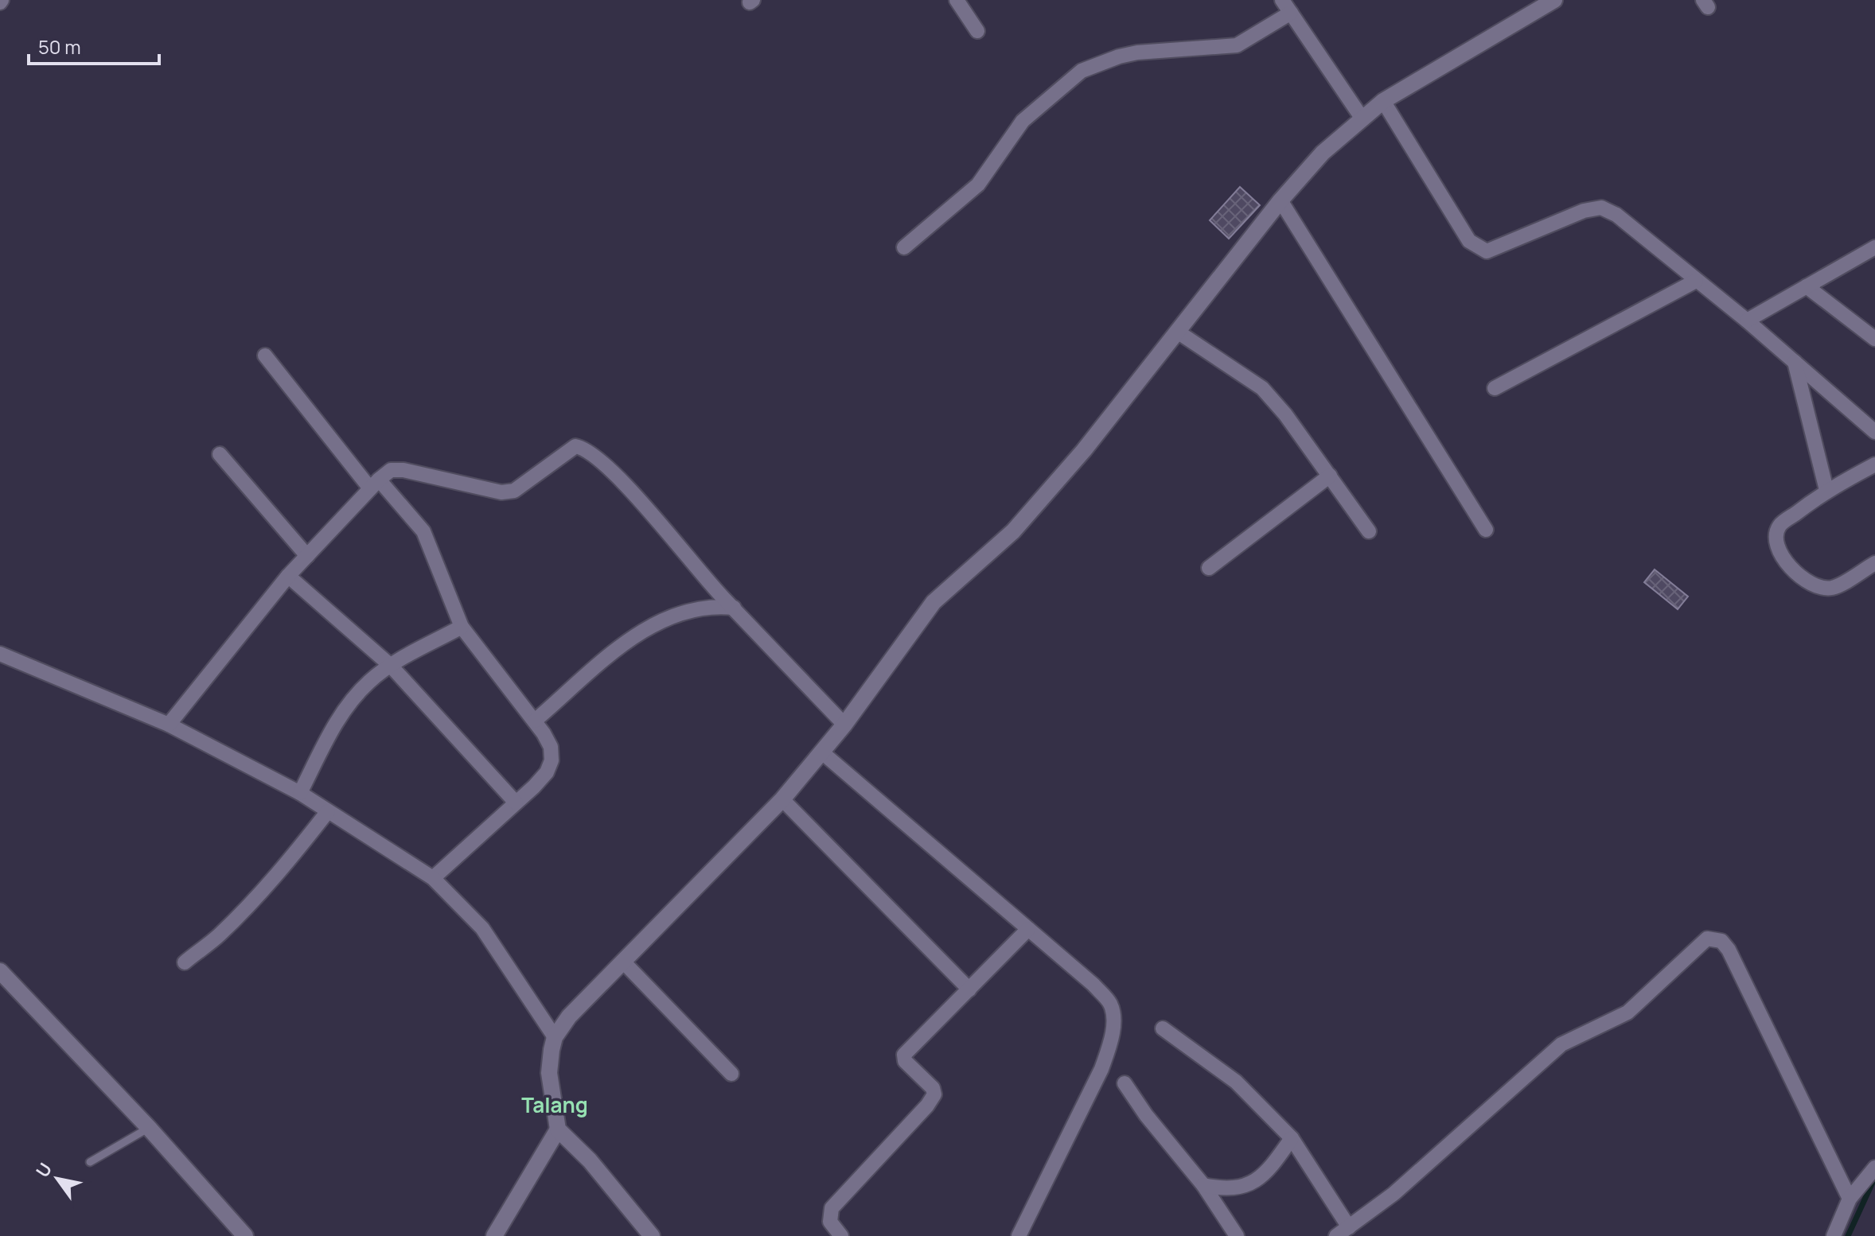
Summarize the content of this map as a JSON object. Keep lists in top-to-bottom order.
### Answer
{
  "districts": ["Talang"],
  "scale_bar": "50 m",
  "north": "top left"
}
